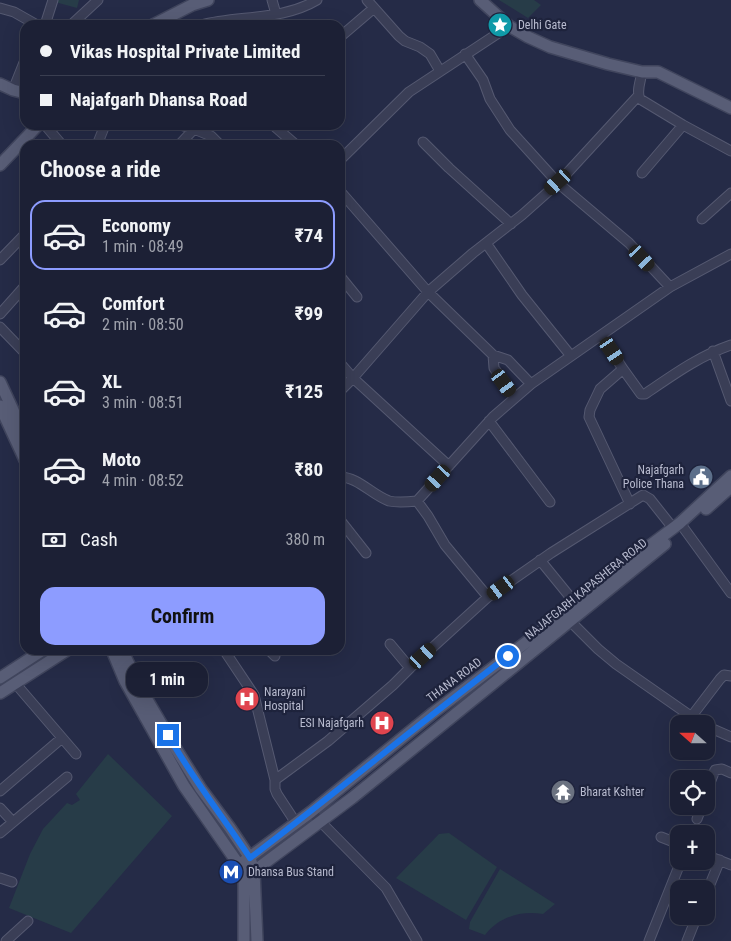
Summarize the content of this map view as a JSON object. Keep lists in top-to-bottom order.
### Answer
{
  "streets": {
    "main road": ["NAJAFGARH KAPASHERA ROAD", "THANA ROAD"]
  },
  "crossings": [
    ["NAJAFGARH KAPASHERA ROAD", "THANA ROAD"]
  ],
  "places": {
    "place": ["Delhi Gate"],
    "public building": ["Najafgarh Police Thana"],
    "hospital": ["Narayani Hospital", "ESI Najafgarh"],
    "temple": ["Bharat Kshter"],
    "metro station": ["Dhansa Bus Stand"]
  },
  "north": "left",
  "page": {
    "banner": ["Vikas Hospital Private Limited", "Najafgarh Dhansa Road"],
    "heading": "Choose a ride",
    "list": [
      {
        "name": "Economy",
        "note": "1 min · 08:49",
        "value": "₹74"
      },
      {
        "name": "Comfort",
        "note": "2 min · 08:50",
        "value": "₹99"
      },
      {
        "name": "XL",
        "note": "3 min · 08:51",
        "value": "₹125"
      },
      {
        "name": "Moto",
        "note": "4 min · 08:52",
        "value": "₹80"
      }
    ],
    "pay": ["Cash", "380 m"],
    "buttons": "Confirm",
    "bubble": "1 min",
    "map_buttons": ["+", "−"]
  }
}
